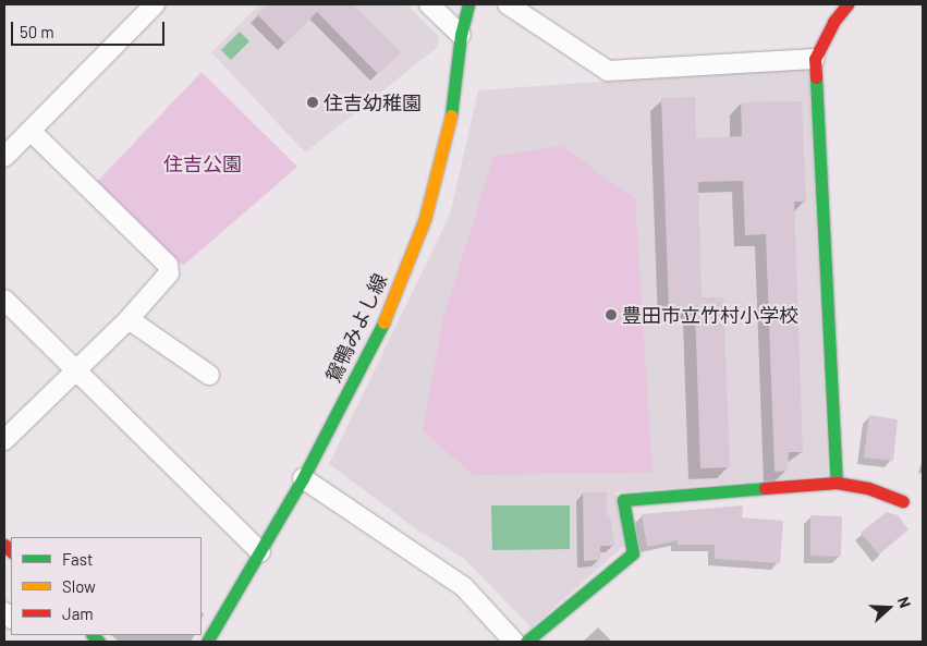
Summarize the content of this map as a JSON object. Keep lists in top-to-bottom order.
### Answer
{
  "streets": {
    "street": ["鴛鴨みよし線"]
  },
  "parks": ["住吉公園"],
  "places": ["住吉幼稚園", "豊田市立竹村小学校"],
  "legend": ["Fast", "Slow", "Jam"],
  "scale_bar": "50 m",
  "north": "right"
}
